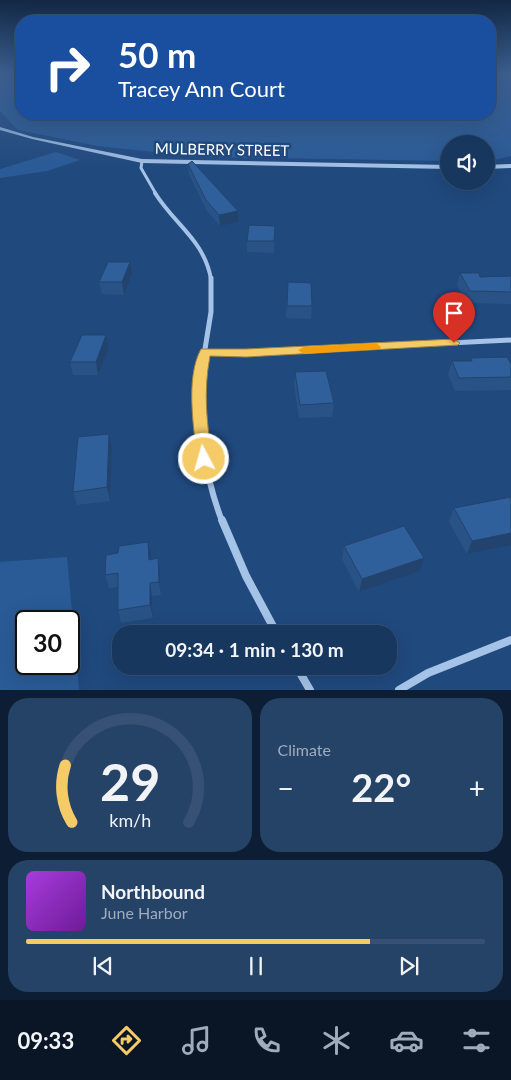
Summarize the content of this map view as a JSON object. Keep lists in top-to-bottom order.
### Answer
{
  "streets": {
    "street": ["MULBERRY STREET"]
  },
  "page": {
    "turn": ["50 m", "Tracey Ann Court"],
    "limit": "30",
    "trip": "09:34 · 1 min · 130 m",
    "tile": "Climate",
    "heat": ["−", "22°", "+"],
    "song": ["Northbound", "June Harbor"],
    "tabs": "09:33",
    "gauge": ["29", "km/h"]
  }
}
